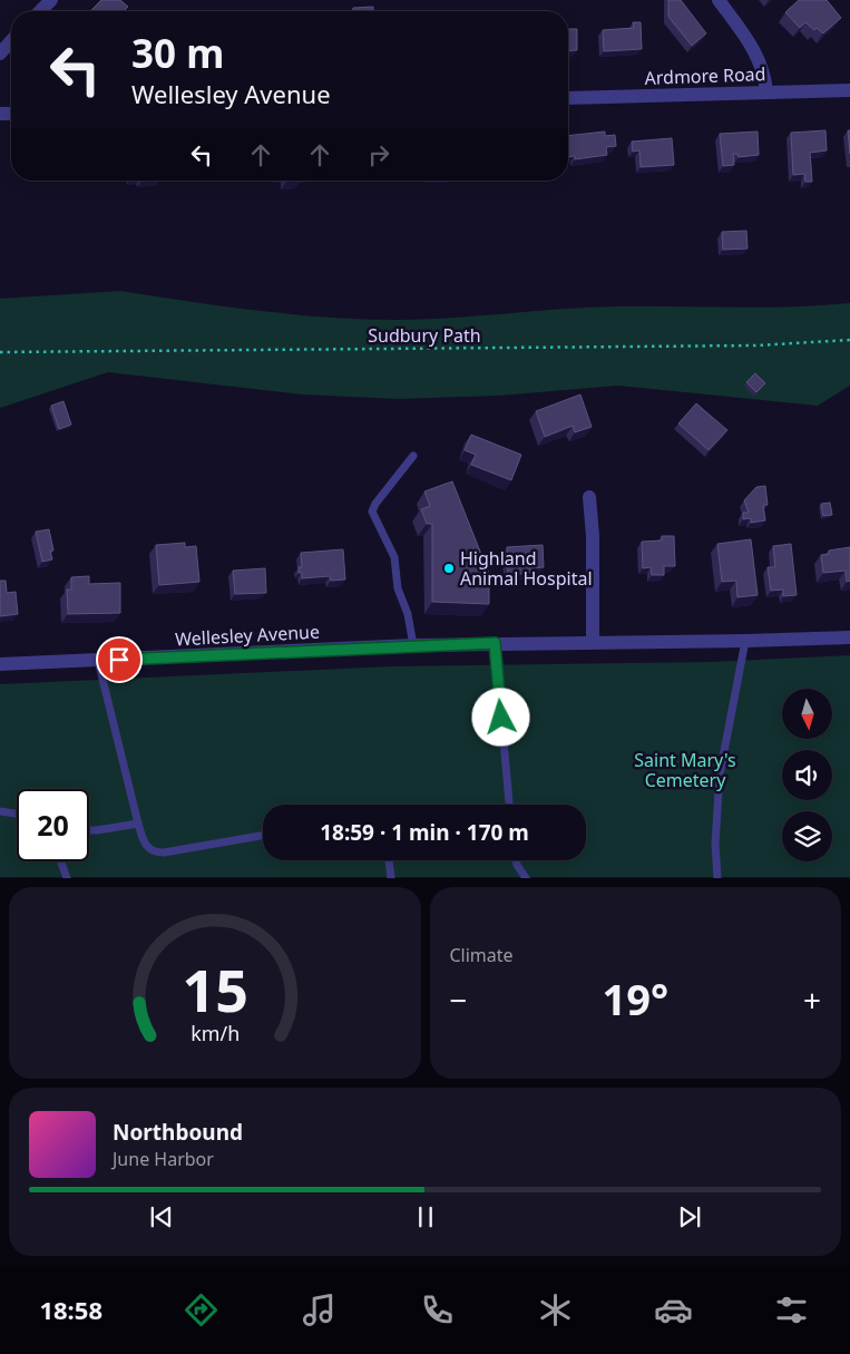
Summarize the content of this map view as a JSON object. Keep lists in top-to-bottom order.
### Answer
{
  "streets": {
    "street": ["Ardmore Road", "Wellesley Avenue"],
    "path": ["Sudbury Path"]
  },
  "parks": ["Saint Mary's Cemetery"],
  "places": ["Highland Animal Hospital"],
  "north": "bottom",
  "page": {
    "turn": ["30 m", "Wellesley Avenue"],
    "limit": "20",
    "trip": "18:59 · 1 min · 170 m",
    "tile": "Climate",
    "heat": ["−", "19°", "+"],
    "song": ["Northbound", "June Harbor"],
    "tabs": "18:58",
    "gauge": ["15", "km/h"]
  }
}
